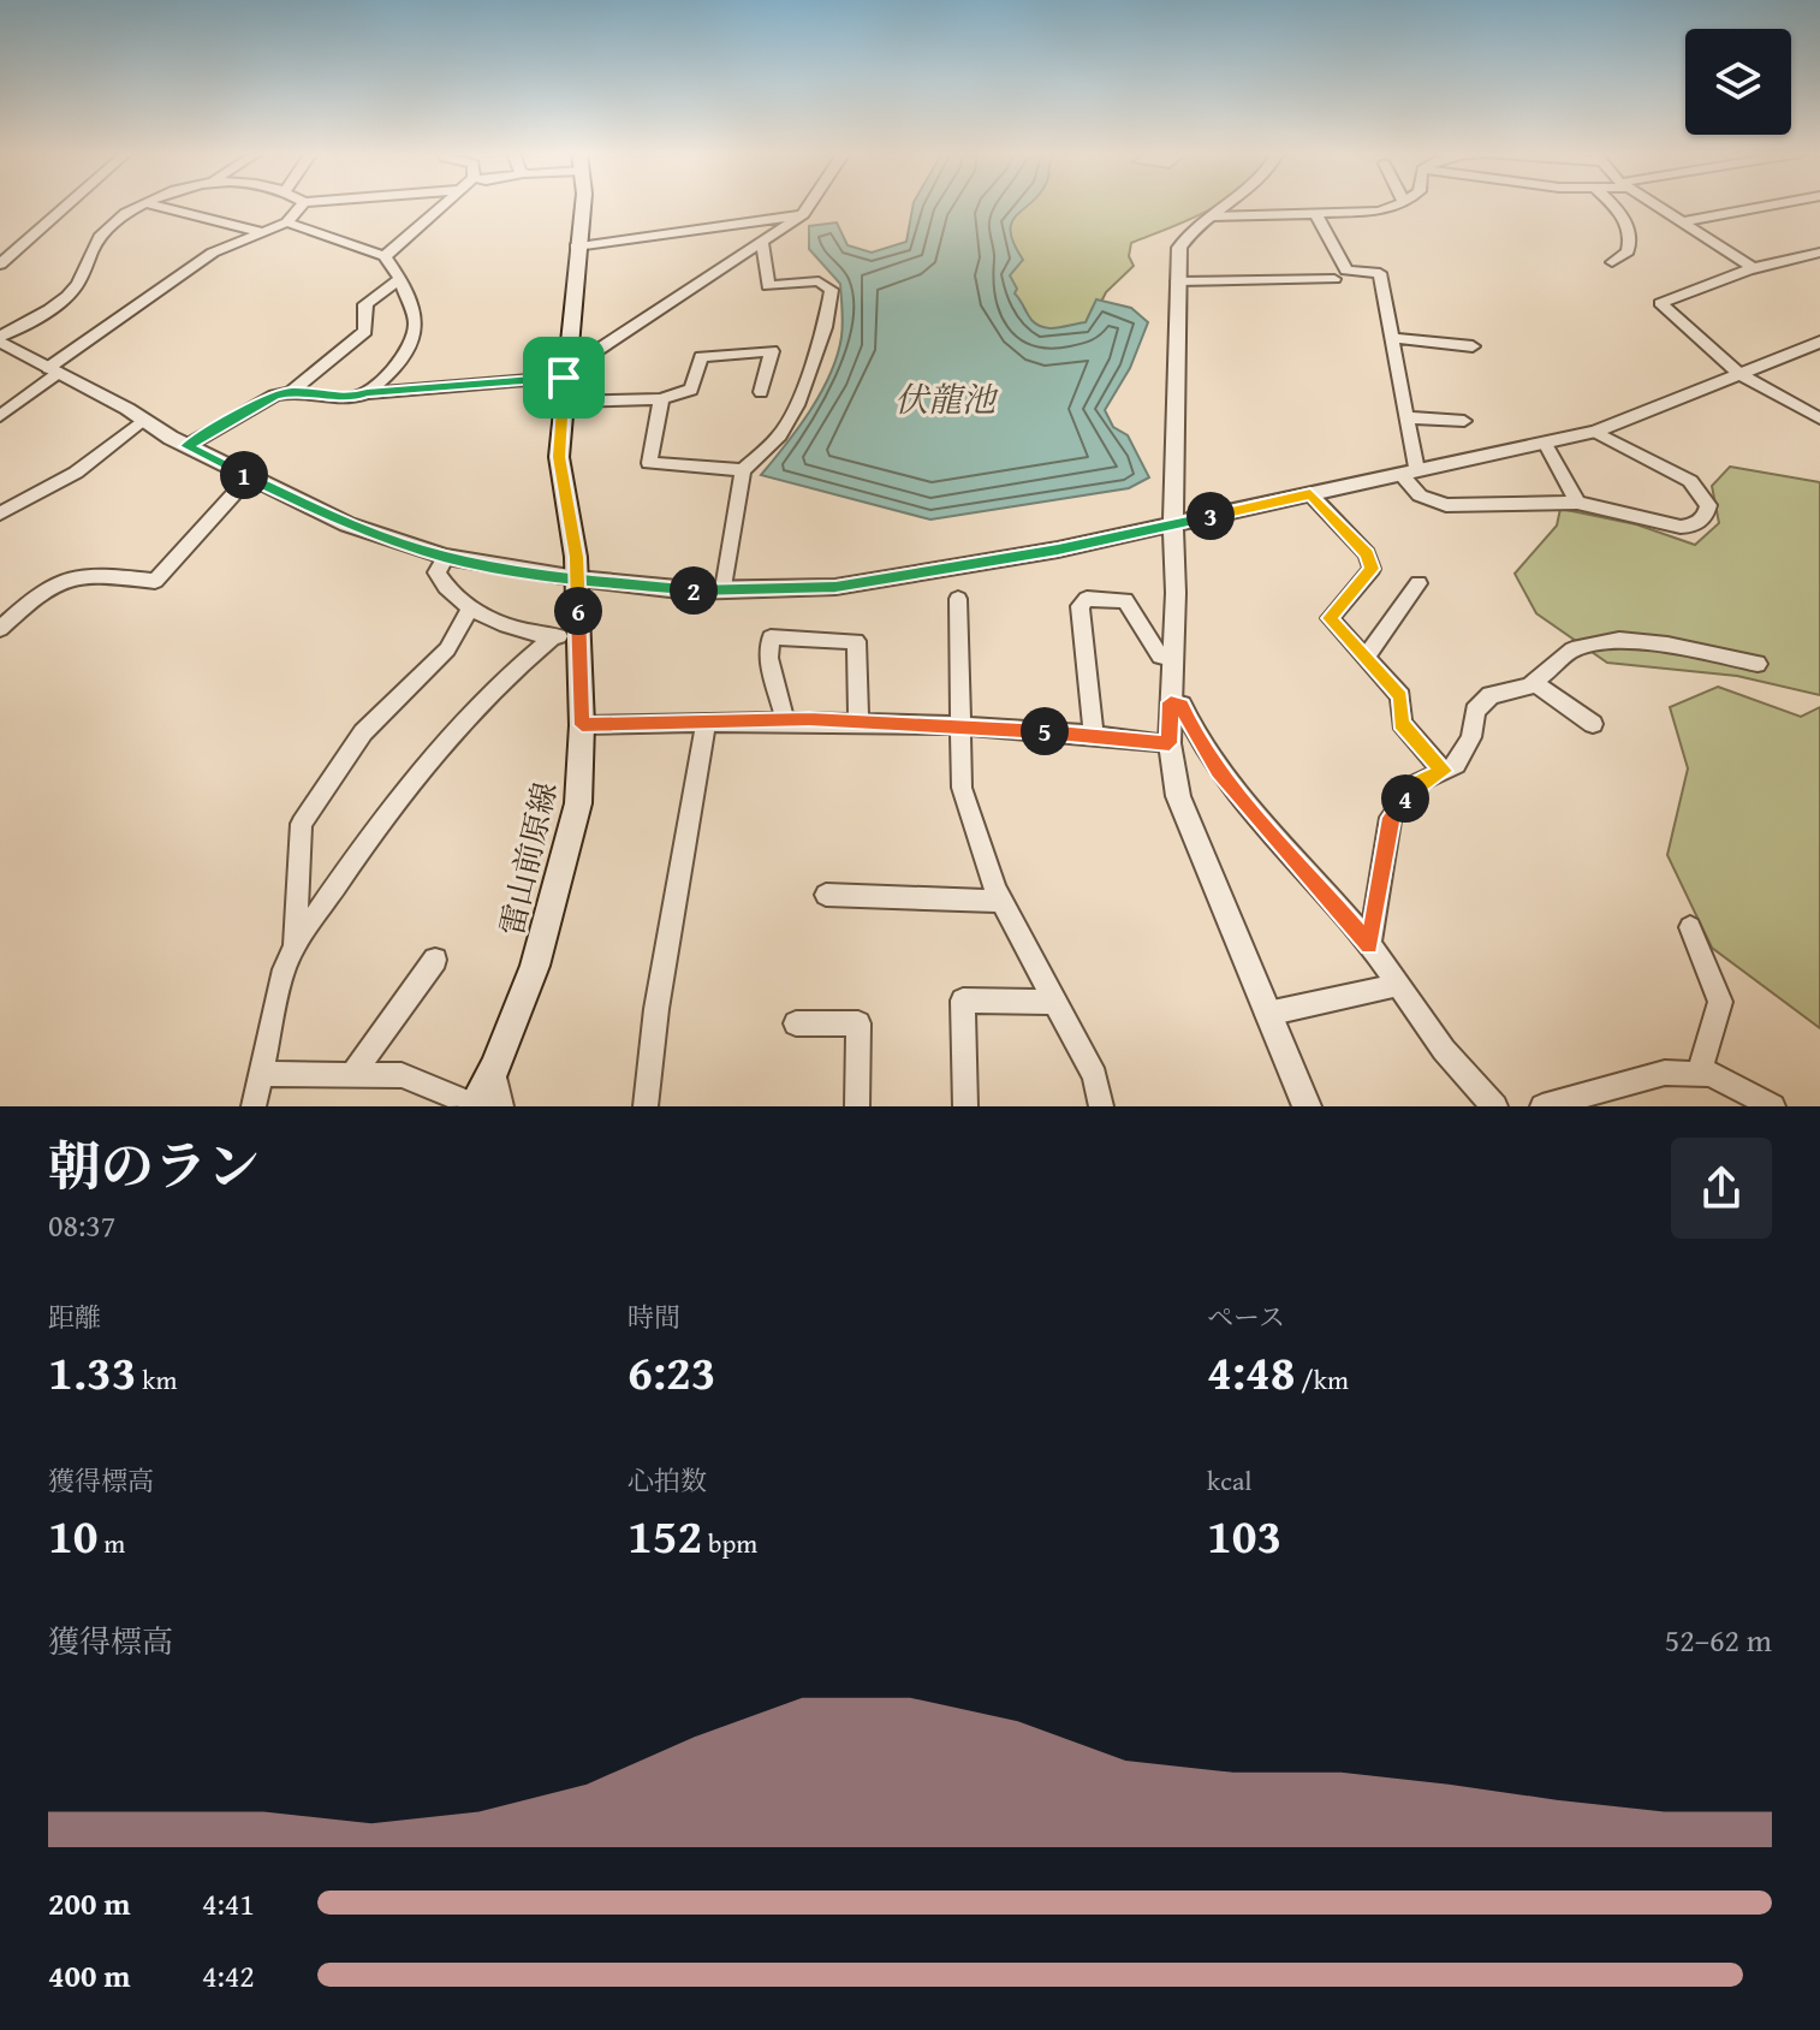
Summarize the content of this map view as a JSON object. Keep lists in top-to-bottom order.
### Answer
{
  "streets": {
    "main road": ["雷山前原線"]
  },
  "water": ["伏龍池"],
  "page": {
    "pins": [
      "1",
      "3",
      "2",
      "6",
      "5",
      "4"
    ],
    "heading": ["朝のラン", "08:37"],
    "stats": [
      ["距離", "1.33 km"],
      ["時間", "6:23"],
      ["ペース", "4:48 /km"],
      ["獲得標高", "10 m"],
      ["心拍数", "152 bpm"],
      ["kcal", "103"]
    ],
    "chart": ["獲得標高", "52–62 m"],
    "list": [
      {
        "name": "200 m",
        "note": "4:41"
      },
      {
        "name": "400 m",
        "note": "4:42"
      }
    ]
  }
}
